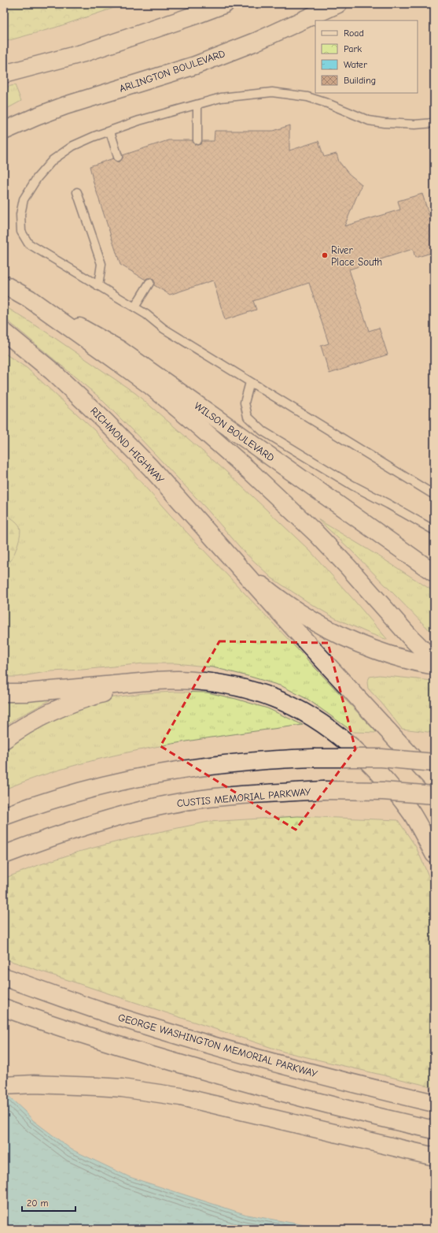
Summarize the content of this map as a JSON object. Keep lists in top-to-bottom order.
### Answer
{
  "streets": {
    "main road": [
      "ARLINGTON BOULEVARD",
      "WILSON BOULEVARD",
      "RICHMOND HIGHWAY",
      "CUSTIS MEMORIAL PARKWAY",
      "GEORGE WASHINGTON MEMORIAL PARKWAY"
    ]
  },
  "places": ["River Place South"],
  "legend": [
    "Road",
    "Park",
    "Water",
    "Building"
  ],
  "scale_bar": "20 m"
}
